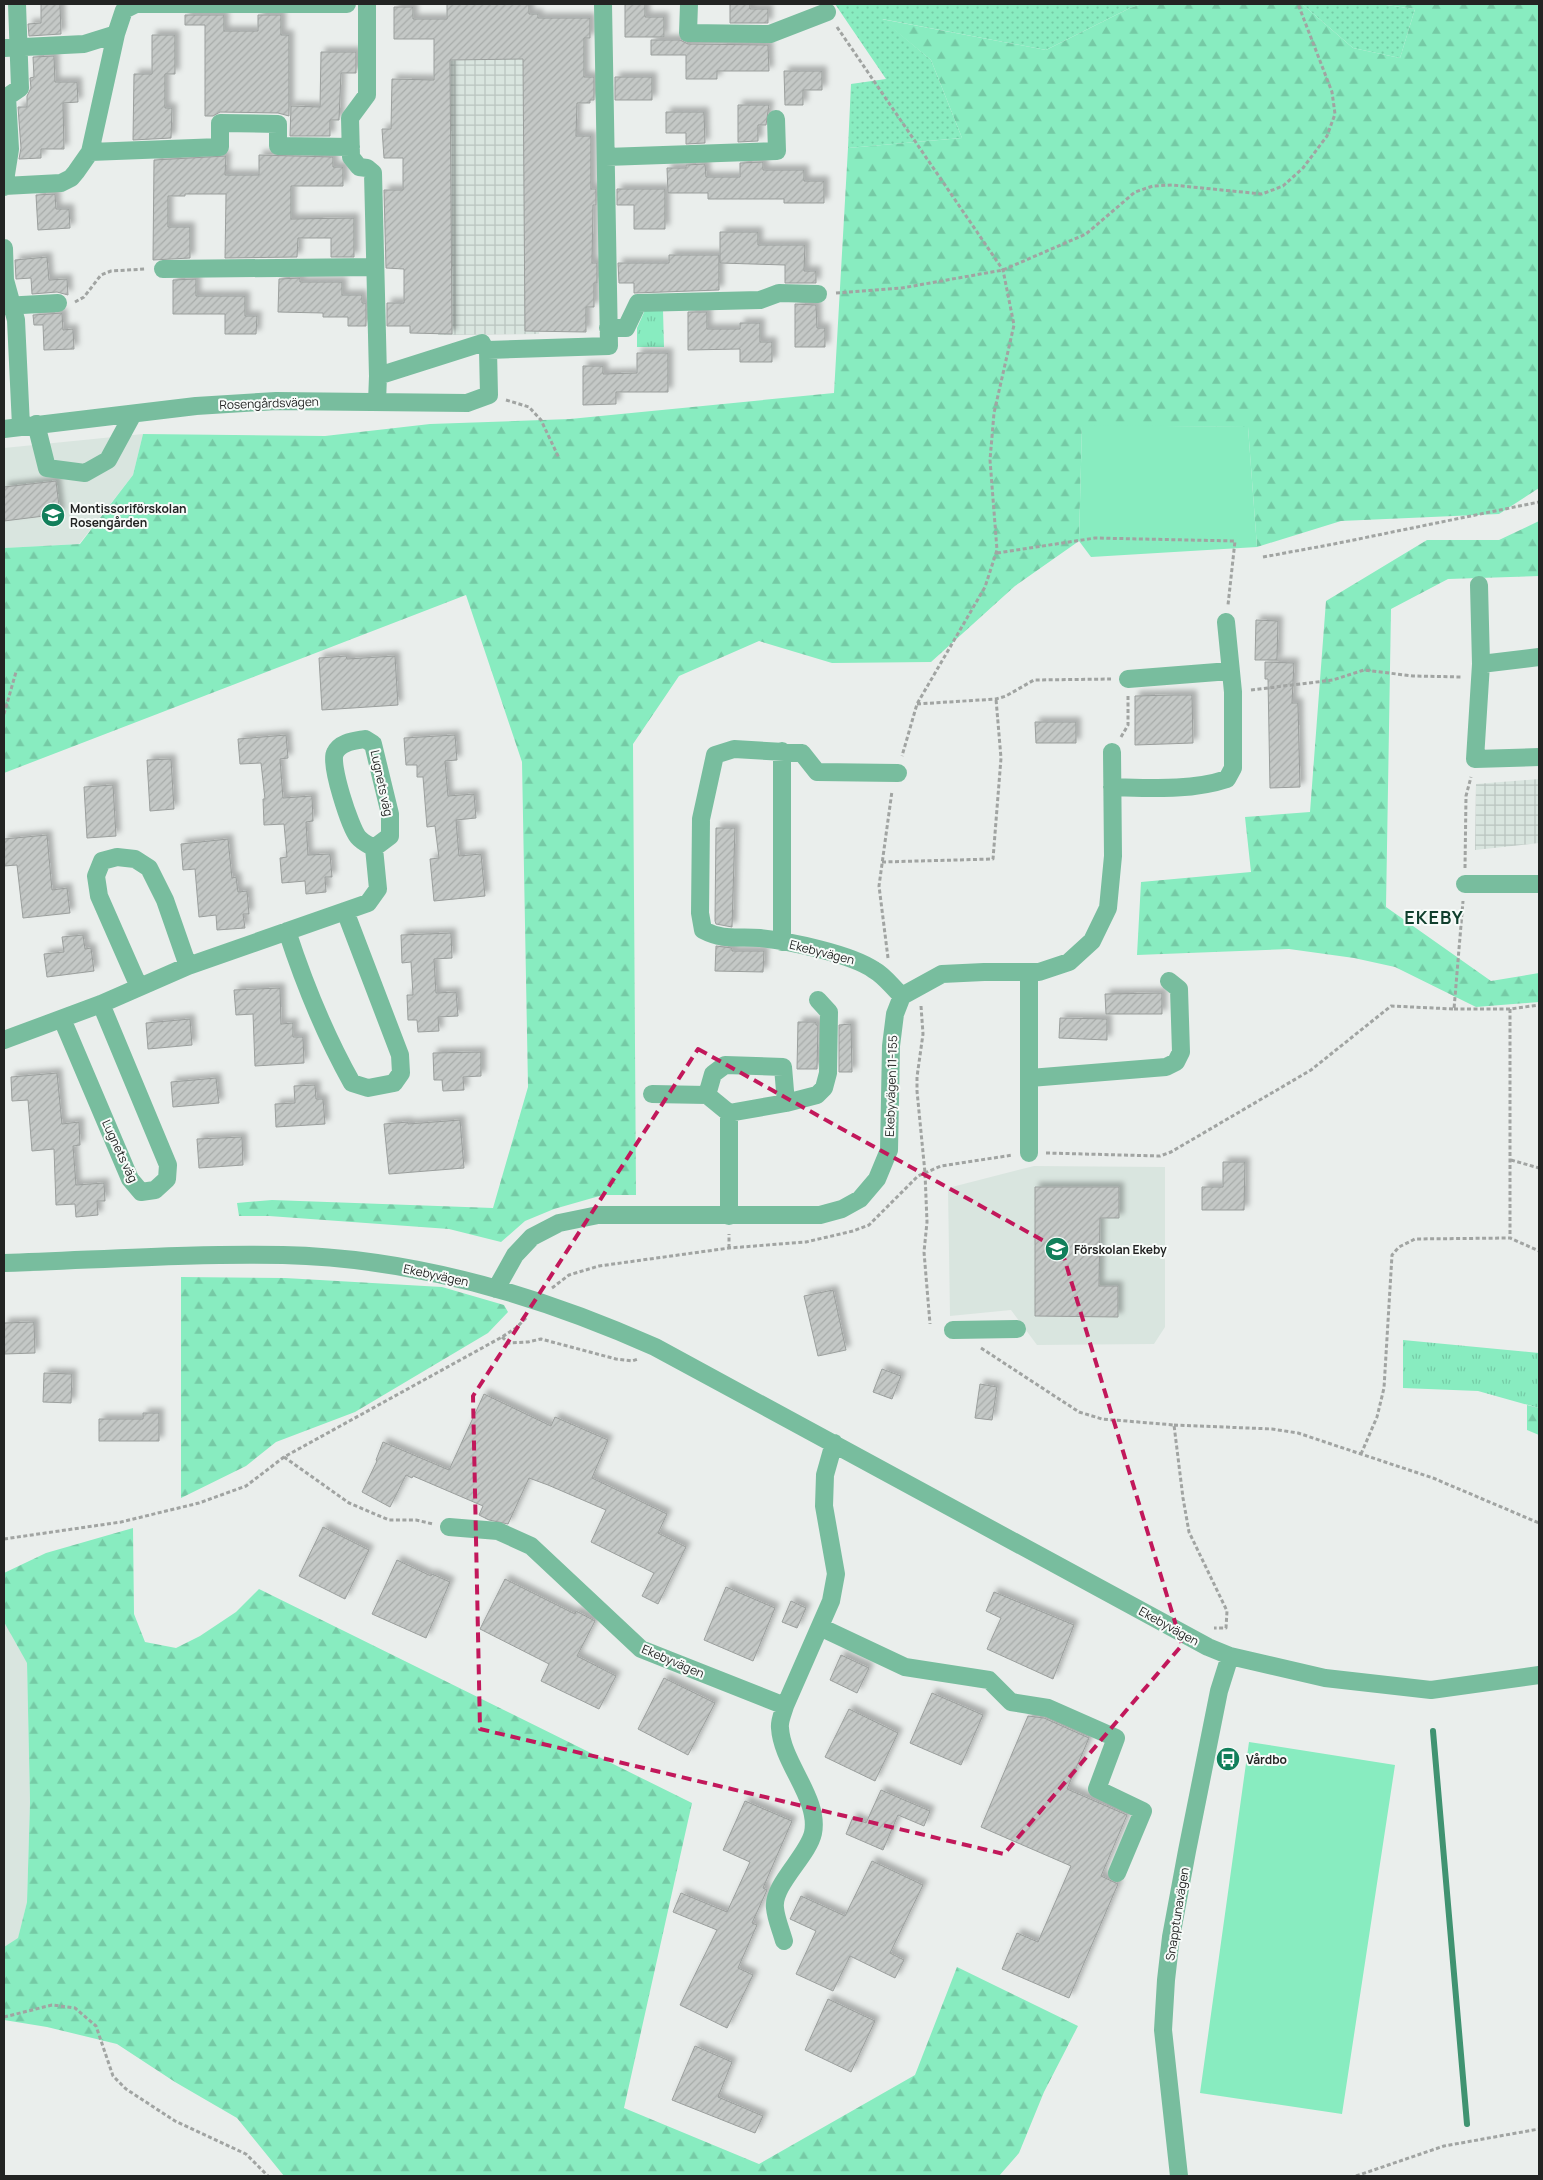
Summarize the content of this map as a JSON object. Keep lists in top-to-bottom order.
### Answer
{
  "streets": {
    "street": [
      "Rosengårdsvägen",
      "Lugnets väg",
      "Ekebyvägen",
      "Ekebyvägen 11-155",
      "Snapptunavägen"
    ]
  },
  "crossings": [
    ["Ekebyvägen", "Ekebyvägen 11-155"],
    ["Ekebyvägen", "Snapptunavägen"]
  ],
  "districts": ["EKEBY"],
  "places": {
    "school or university": ["Montissoriförskolan Rosengården", "Förskolan Ekeby"],
    "bus stop": ["Vårdbo"]
  }
}
